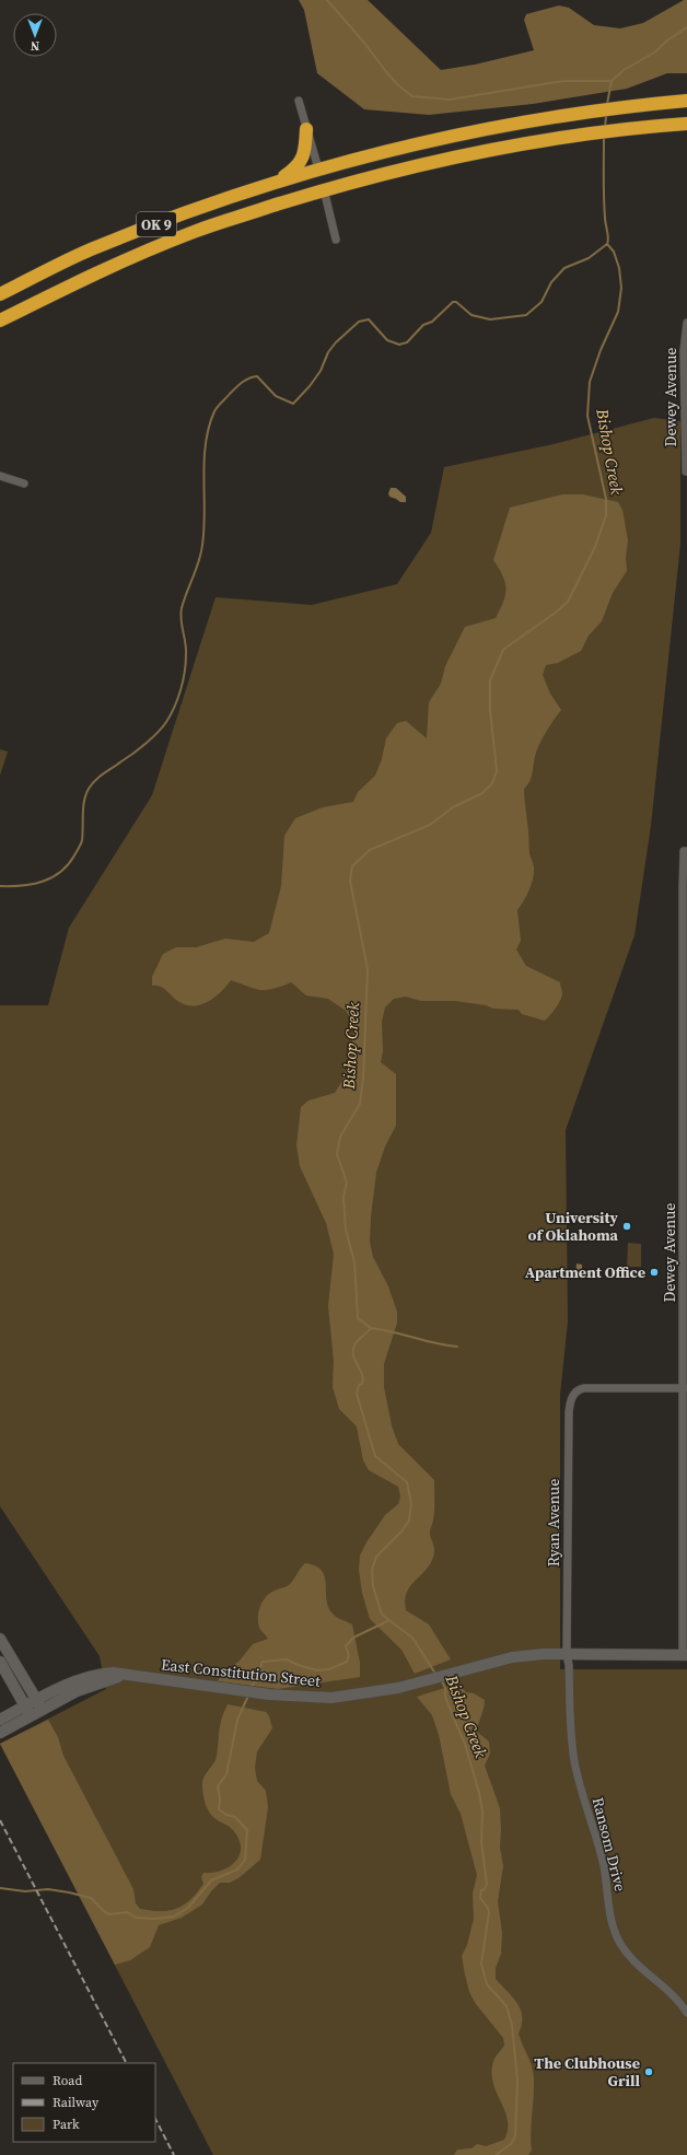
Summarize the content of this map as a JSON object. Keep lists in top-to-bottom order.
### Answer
{
  "streets": {
    "highway": ["OK 9"],
    "main road": ["East Constitution Street"],
    "street": ["Dewey Avenue", "Ryan Avenue", "Ransom Drive"]
  },
  "crossings": [
    ["Dewey Avenue", "Ryan Avenue"],
    ["Dewey Avenue", "East Constitution Street"],
    ["Ryan Avenue", "East Constitution Street"],
    ["Ryan Avenue", "Ransom Drive"],
    ["East Constitution Street", "Ransom Drive"]
  ],
  "water": ["Bishop Creek"],
  "places": ["University of Oklahoma", "Apartment Office", "The Clubhouse Grill"],
  "legend": ["Road", "Railway", "Park"],
  "north": "bottom"
}
